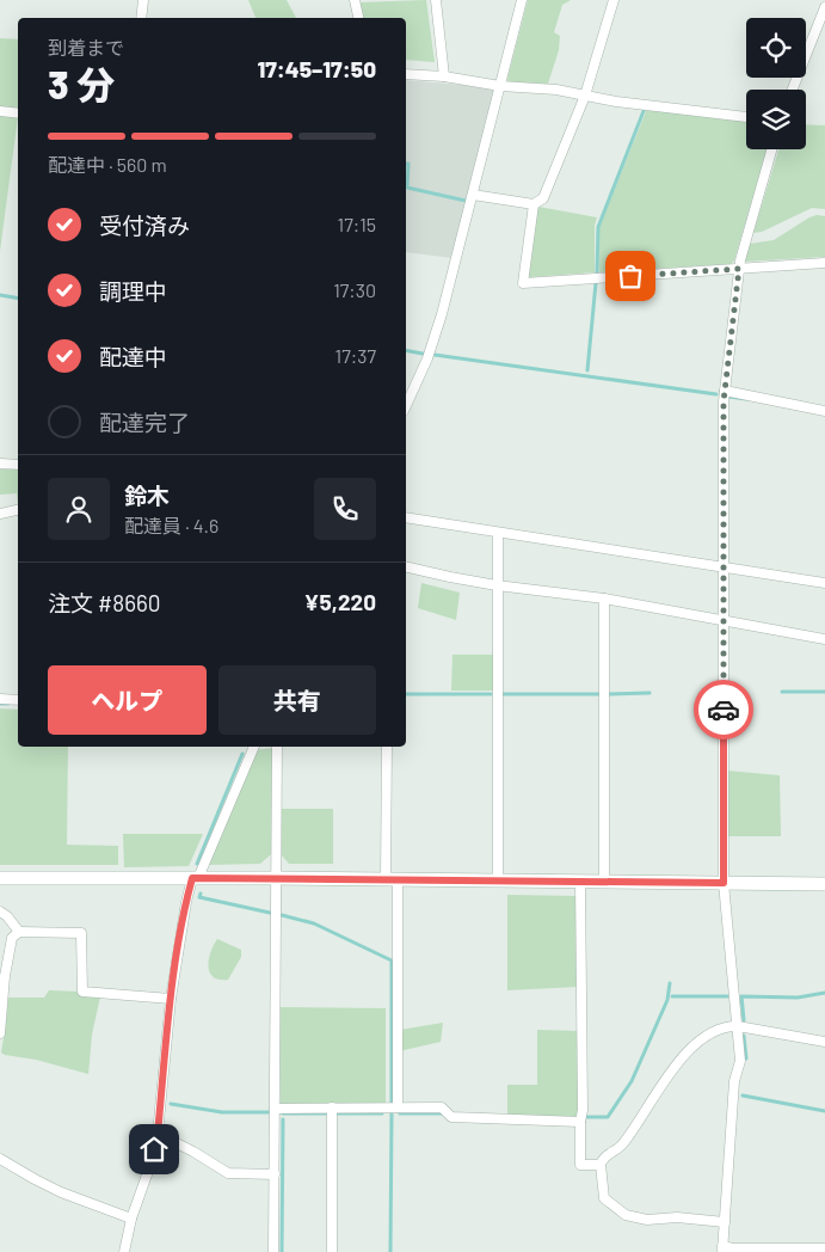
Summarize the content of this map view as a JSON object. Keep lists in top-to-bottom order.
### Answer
{
  "page": {
    "heading": ["3 分", "到着まで", "17:45–17:50"],
    "panel": [
      "鈴木",
      "配達員 · 4.6",
      "注文 #8660",
      "¥5,220"
    ],
    "bar": "配達中 · 560 m",
    "list": [
      ["受付済み", "17:15"],
      ["調理中", "17:30"],
      ["配達中", "17:37"],
      "配達完了"
    ],
    "buttons": ["ヘルプ", "共有"]
  }
}
